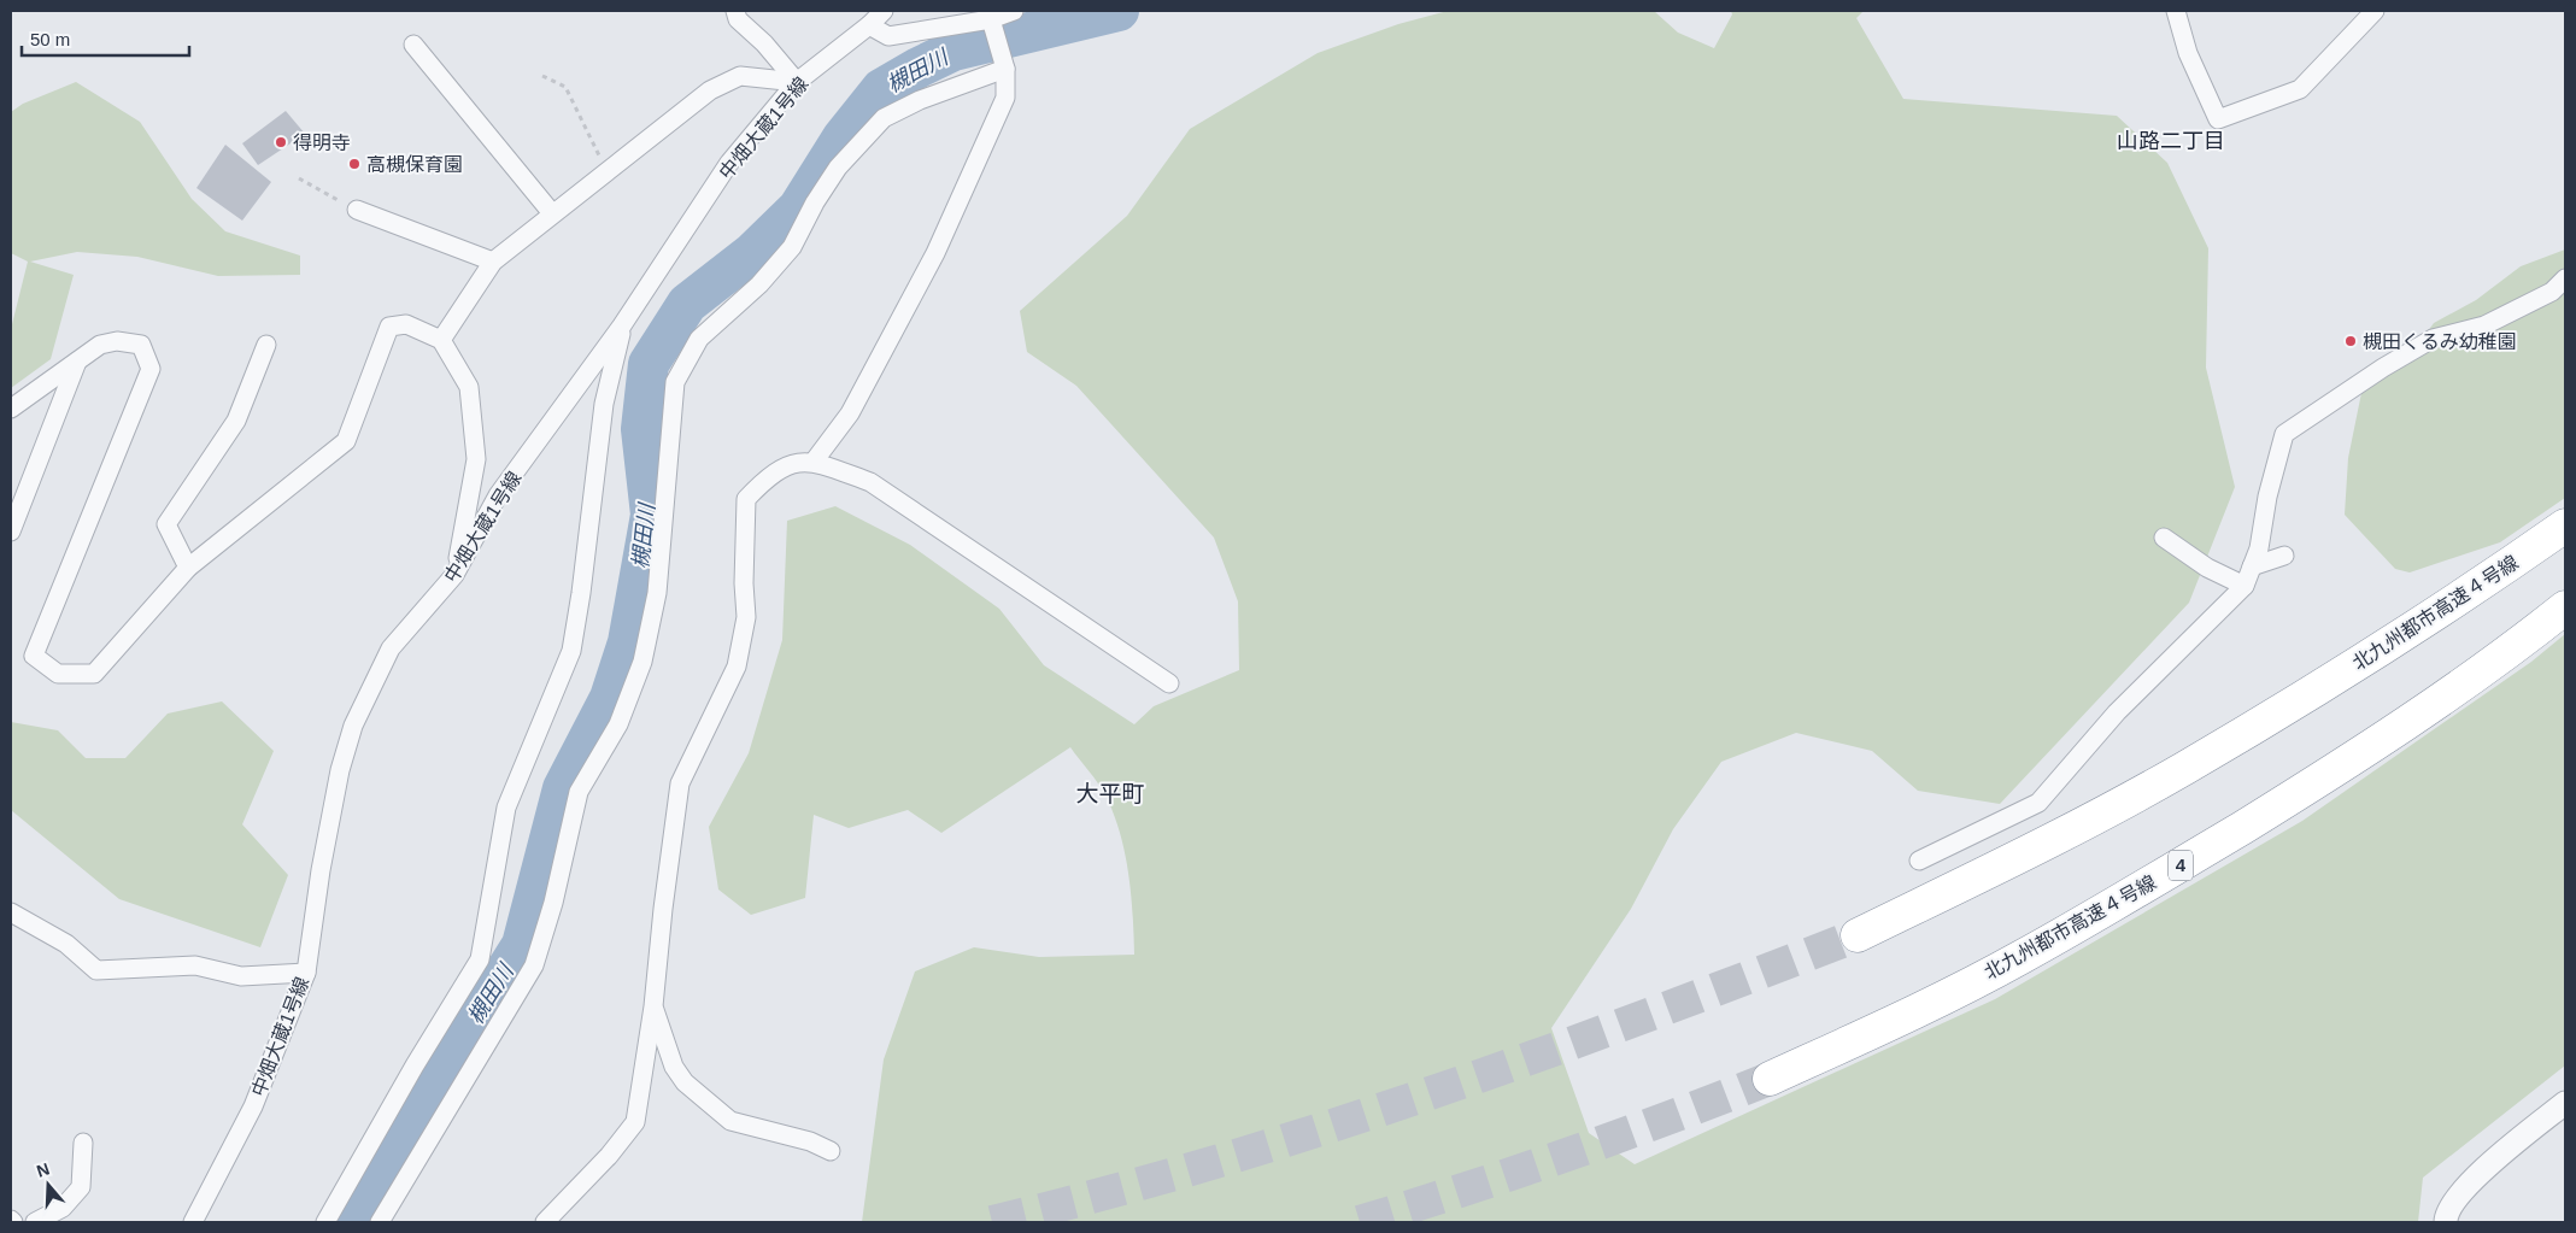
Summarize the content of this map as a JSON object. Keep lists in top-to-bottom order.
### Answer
{
  "streets": {
    "highway": ["北九州都市高速４号線", "4"],
    "street": ["中畑大蔵1号線"]
  },
  "districts": ["山路二丁目", "大平町"],
  "water": ["槻田川"],
  "places": ["得明寺", "高槻保育園", "槻田くるみ幼稚園"],
  "scale_bar": "50 m",
  "north": "top"
}
